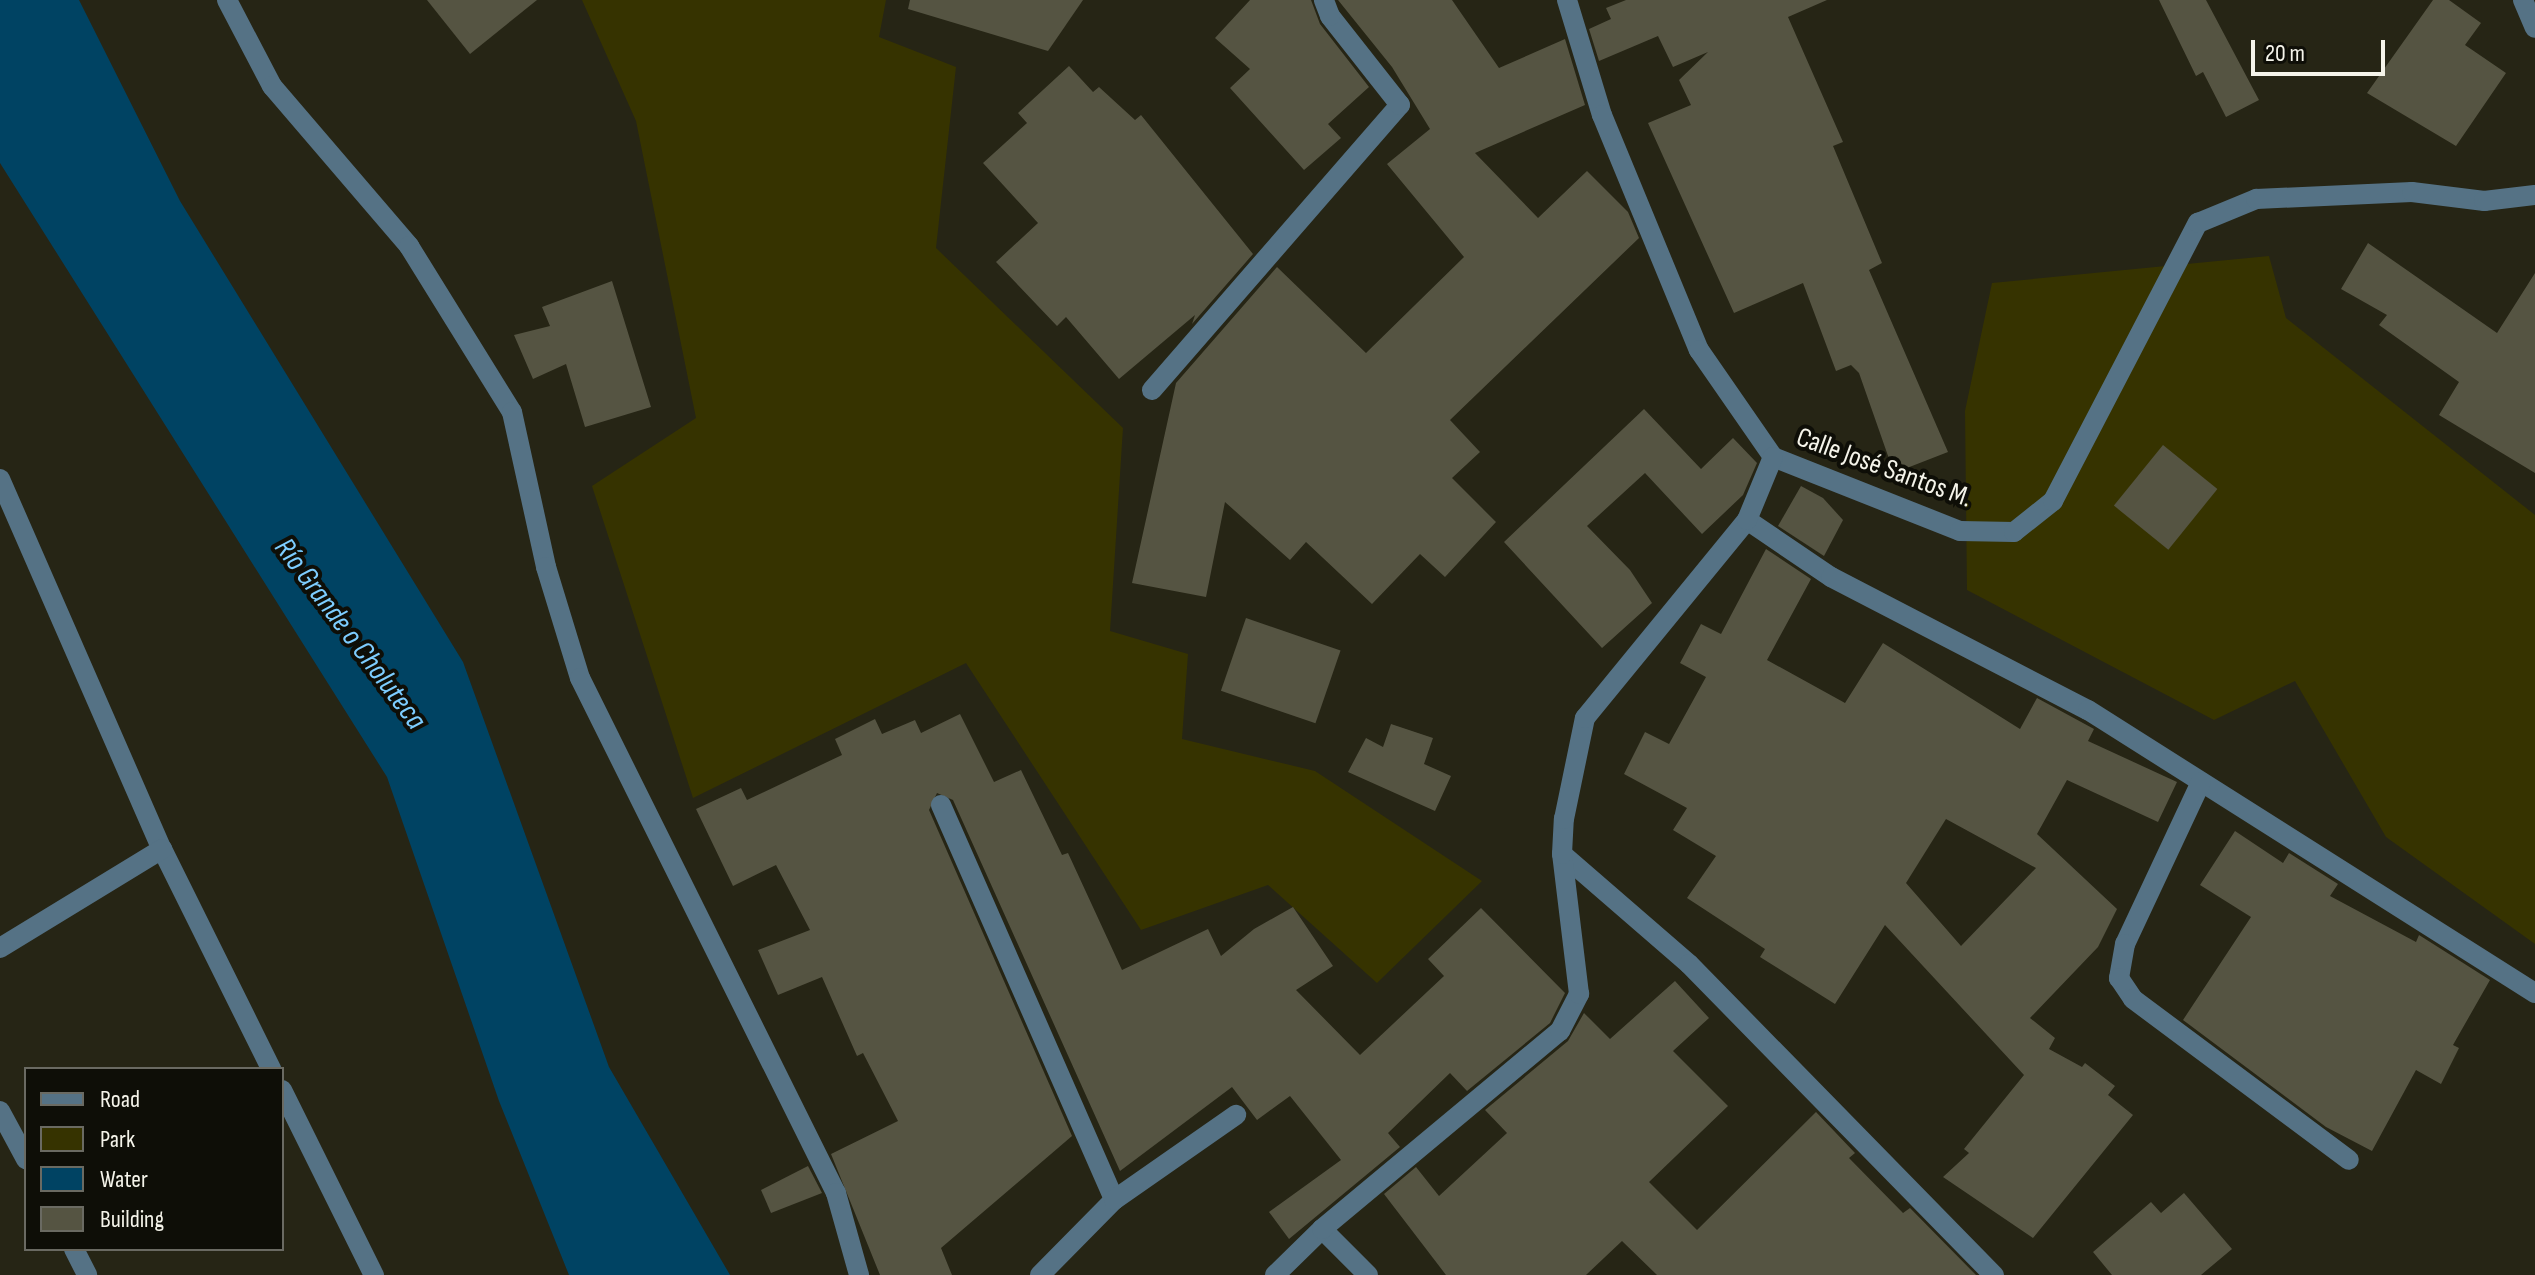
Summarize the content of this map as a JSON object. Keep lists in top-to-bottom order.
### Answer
{
  "streets": {
    "street": ["Calle José Santos M."]
  },
  "water": ["Río Grande o Choluteca"],
  "legend": [
    "Road",
    "Park",
    "Water",
    "Building"
  ],
  "scale_bar": "20 m"
}
